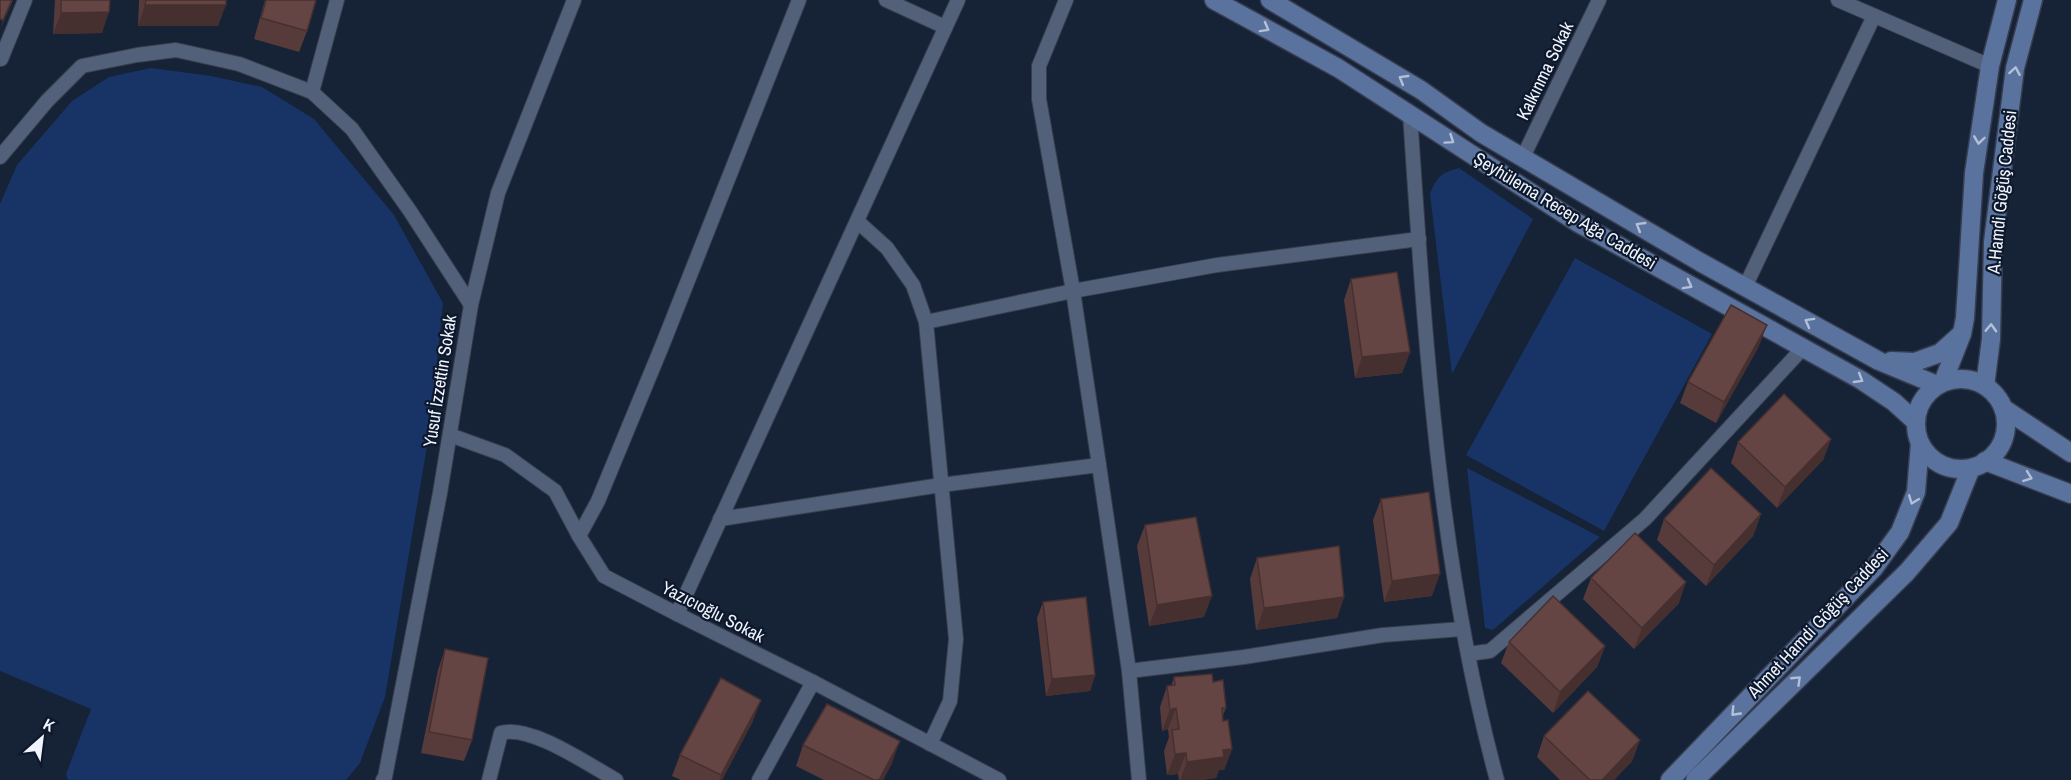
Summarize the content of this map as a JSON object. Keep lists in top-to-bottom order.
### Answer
{
  "streets": {
    "street": [
      "Kalkınma Sokak",
      "A.Hamdi Göğüş Caddesi",
      "Şeyhülema Recep Ağa Caddesi",
      "Yusuf İzzettin Sokak",
      "Yazıcıoğlu Sokak",
      "Ahmet Hamdi Göğüş Caddesi"
    ]
  },
  "crossings": [
    ["Kalkınma Sokak", "Şeyhülema Recep Ağa Caddesi"],
    ["A.Hamdi Göğüş Caddesi", "Şeyhülema Recep Ağa Caddesi"],
    ["A.Hamdi Göğüş Caddesi", "Ahmet Hamdi Göğüş Caddesi"],
    ["Şeyhülema Recep Ağa Caddesi", "Ahmet Hamdi Göğüş Caddesi"],
    ["Yusuf İzzettin Sokak", "Yazıcıoğlu Sokak"]
  ],
  "north": "top right"
}
